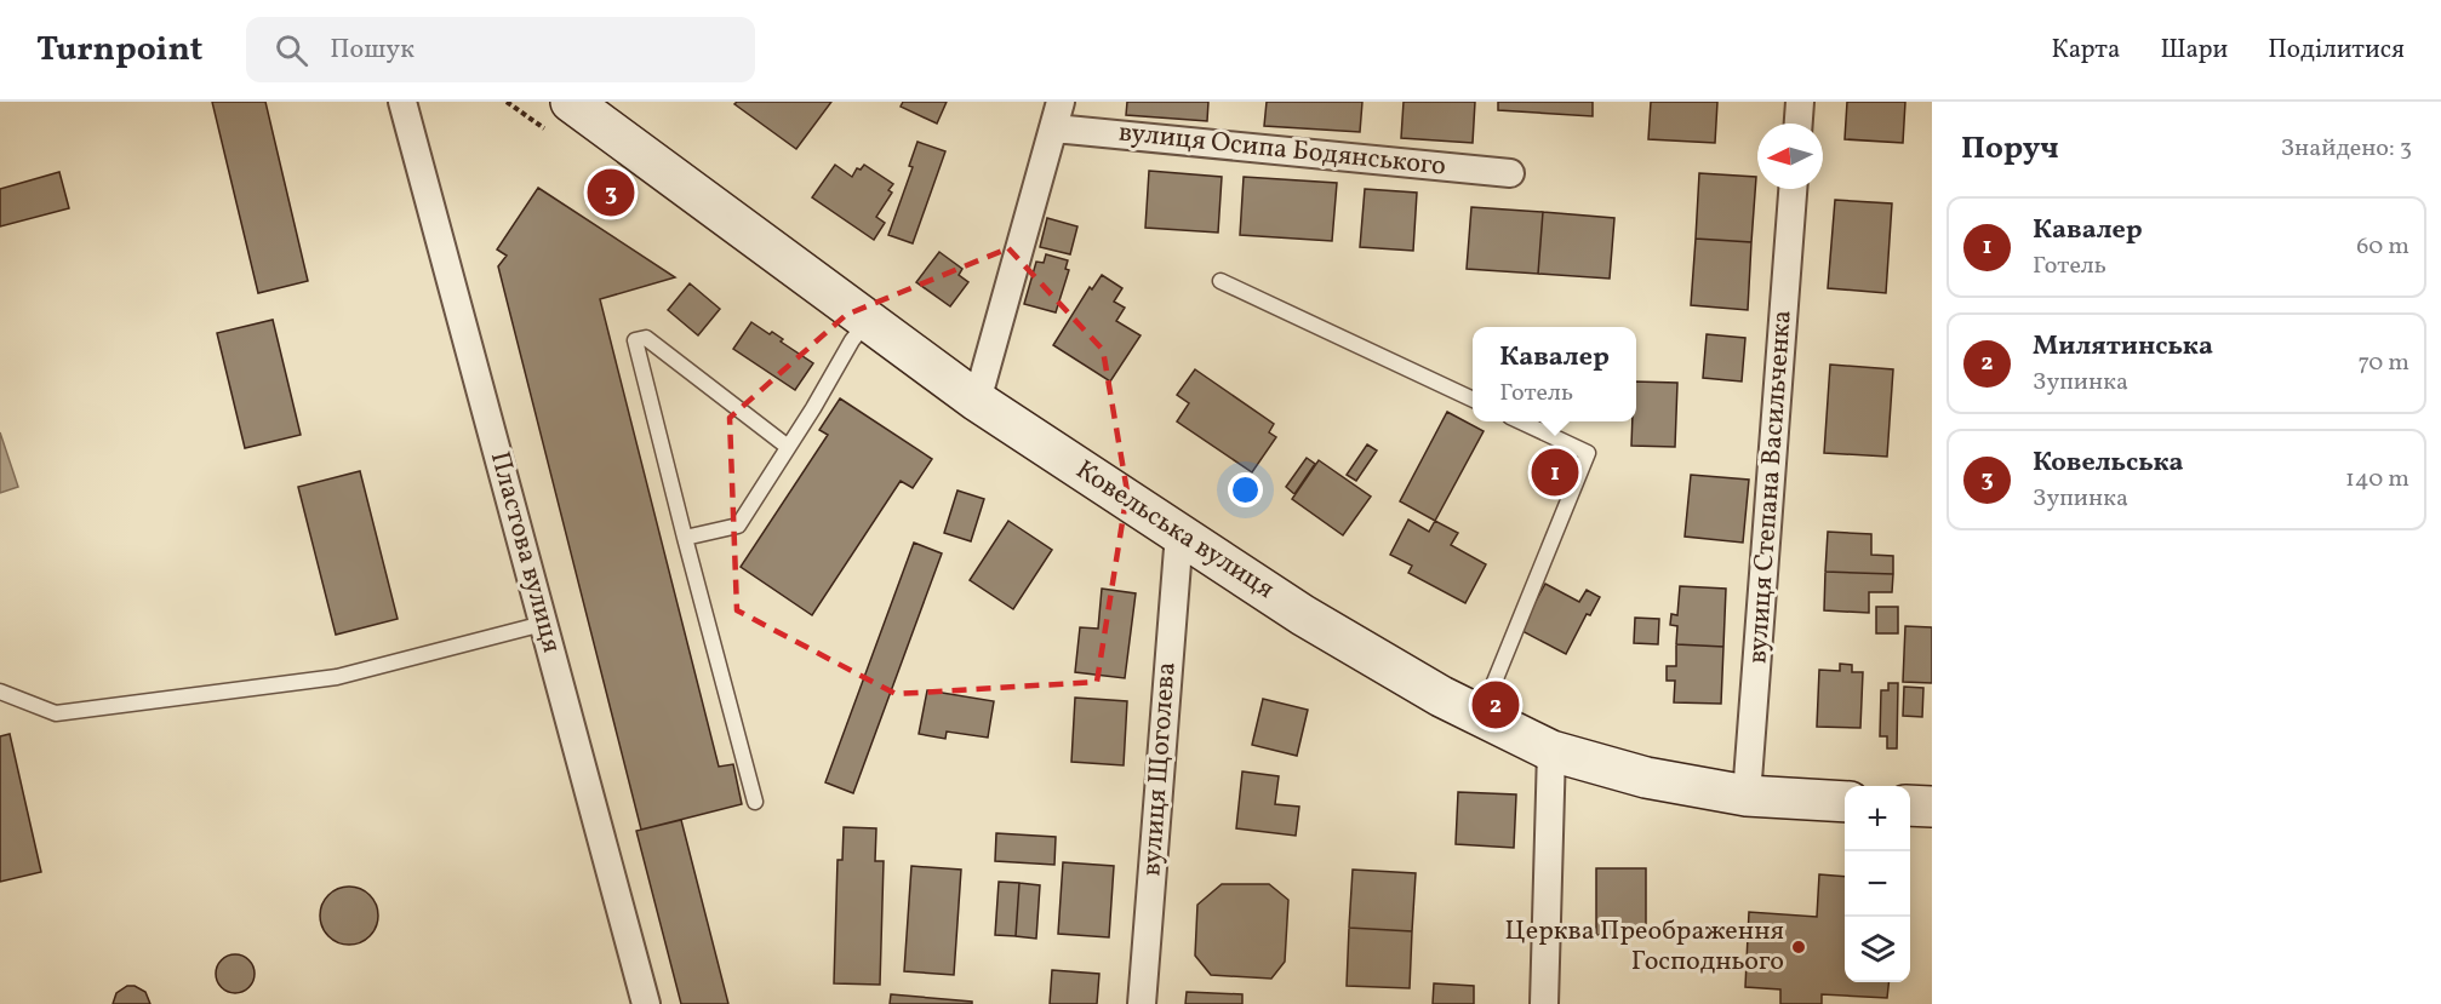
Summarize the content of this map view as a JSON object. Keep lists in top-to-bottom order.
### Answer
{
  "streets": {
    "street": [
      "вулиця Осипа Бодянського",
      "вулиця Степана Васильченка",
      "Ковельська вулиця",
      "Пластова вулиця",
      "вулиця Щоголева"
    ]
  },
  "crossings": [
    ["вулиця Осипа Бодянського", "Ковельська вулиця"],
    ["вулиця Степана Васильченка", "Ковельська вулиця"],
    ["Ковельська вулиця", "вулиця Щоголева"]
  ],
  "places": ["Церква Преображення Господнього"],
  "north": "left",
  "page": {
    "header": "Turnpoint",
    "search": "Пошук",
    "nav": ["Карта", "Шари", "Поділитися"],
    "heading": ["Поруч", "Знайдено: 3"],
    "pins": ["3", "1", "2"],
    "list": [
      {
        "mark": "1",
        "name": "Кавалер",
        "note": "Готель",
        "value": "60 m"
      },
      {
        "mark": "2",
        "name": "Милятинська",
        "note": "Зупинка",
        "value": "70 m"
      },
      {
        "mark": "3",
        "name": "Ковельська",
        "note": "Зупинка",
        "value": "140 m"
      }
    ],
    "popup": ["Кавалер", "Готель"],
    "map_buttons": ["+", "−"]
  }
}
